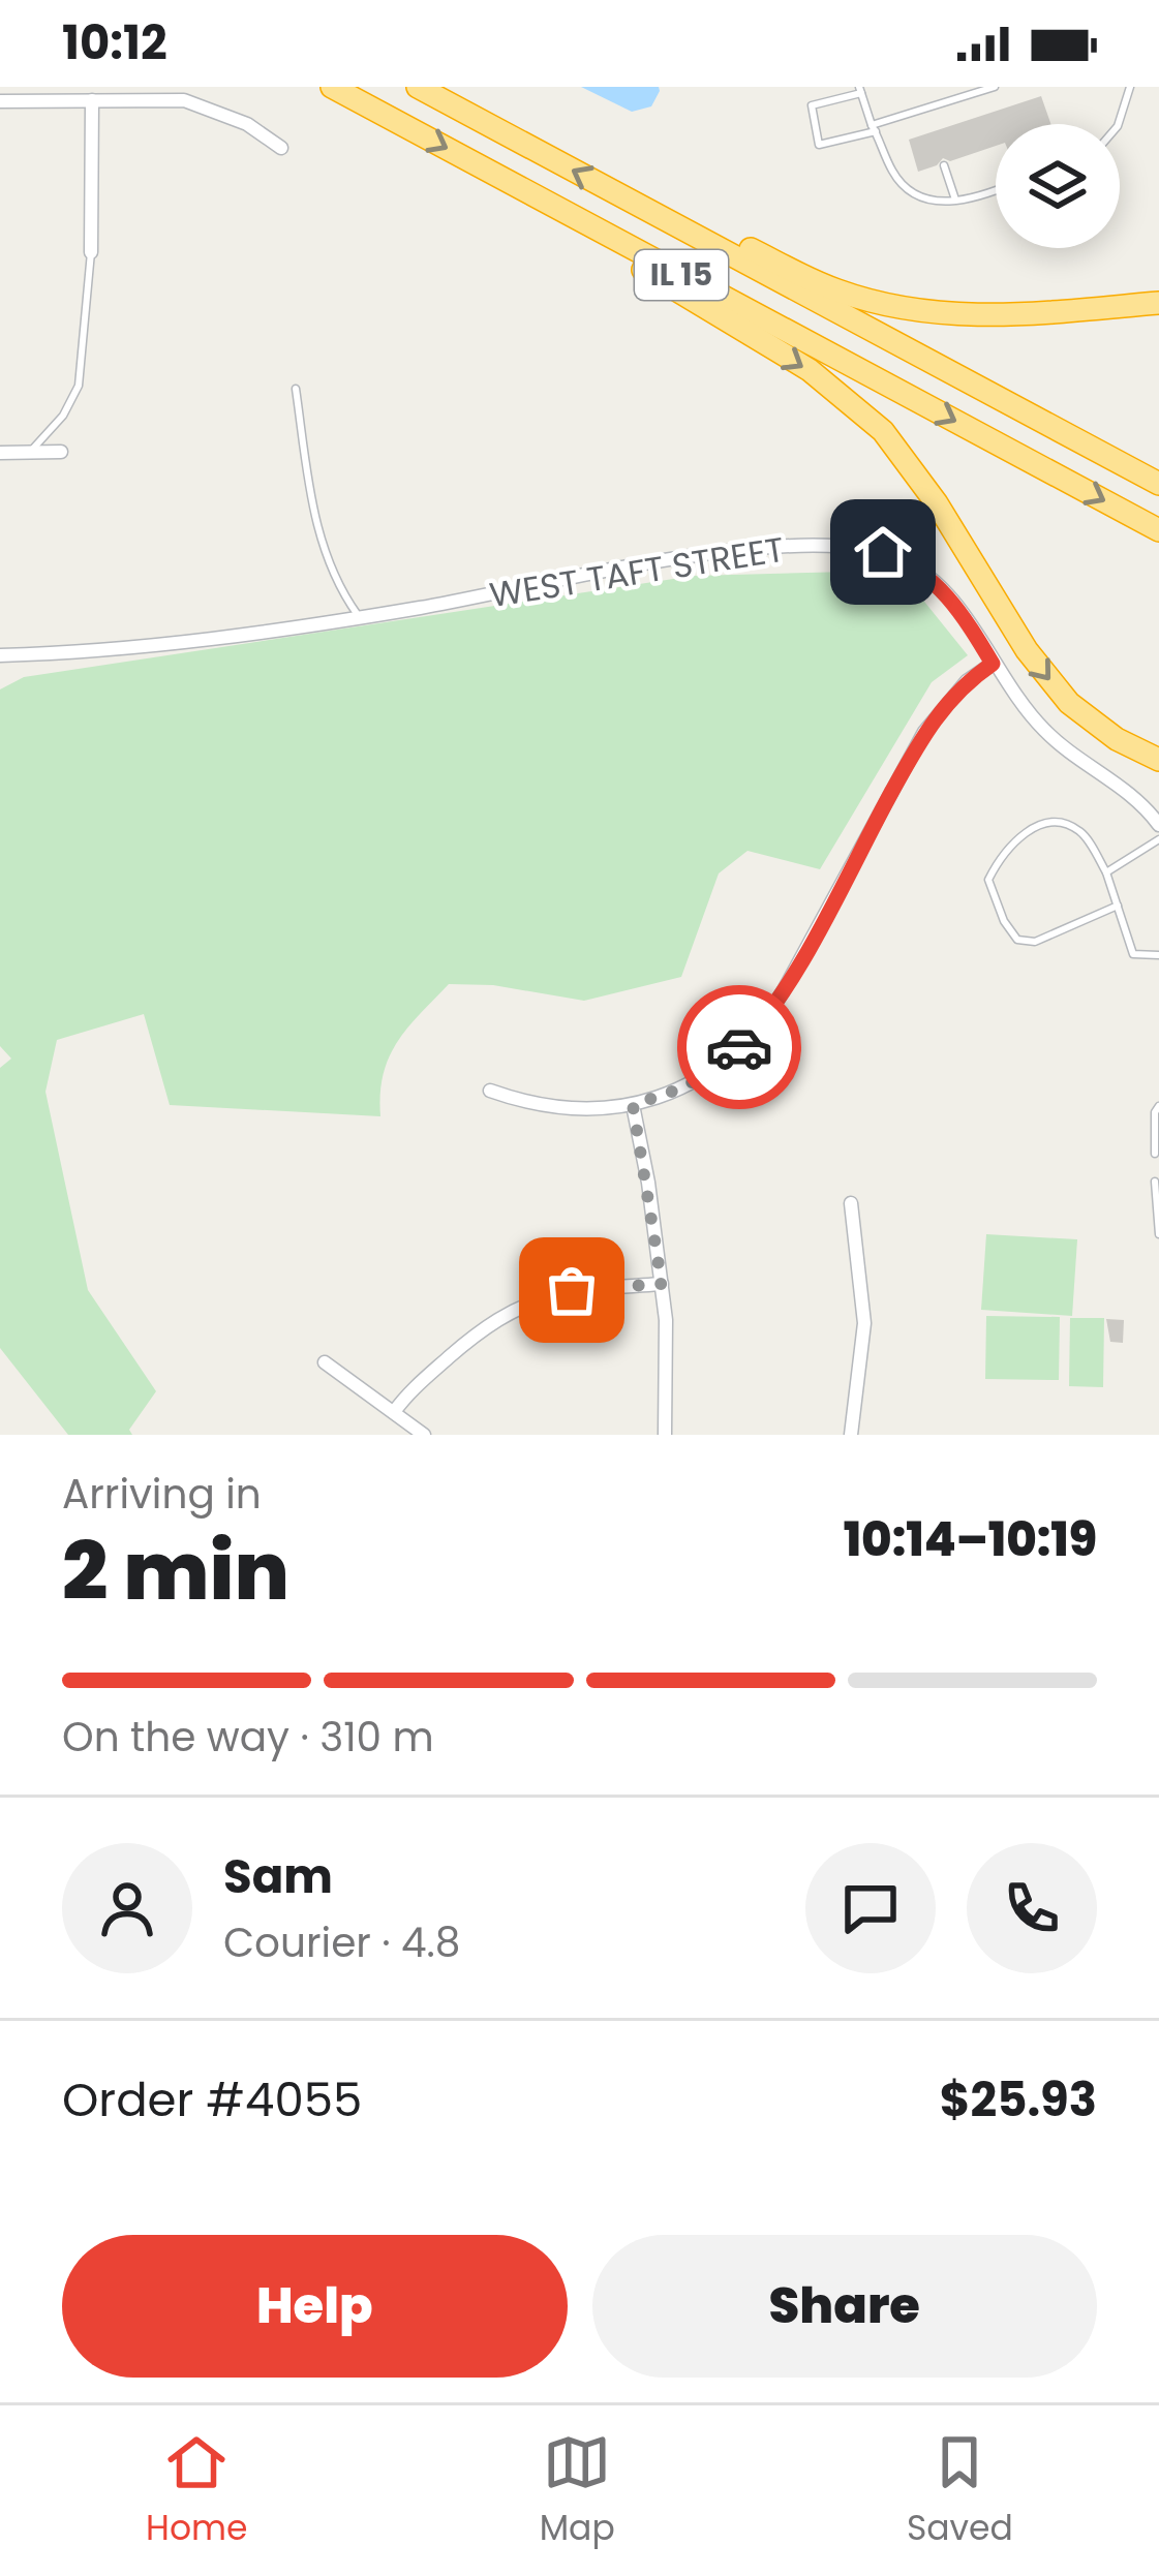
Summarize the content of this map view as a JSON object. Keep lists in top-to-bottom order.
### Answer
{
  "streets": {
    "highway": ["IL 15"],
    "street": ["WEST TAFT STREET"]
  },
  "page": {
    "status": "10:12",
    "heading": ["2 min", "Arriving in", "10:14–10:19"],
    "panel": [
      "Sam",
      "Courier · 4.8",
      "Order #4055",
      "$25.93"
    ],
    "bar": "On the way · 310 m",
    "buttons": ["Help", "Share"],
    "tabs": ["Home", "Map", "Saved"]
  }
}
